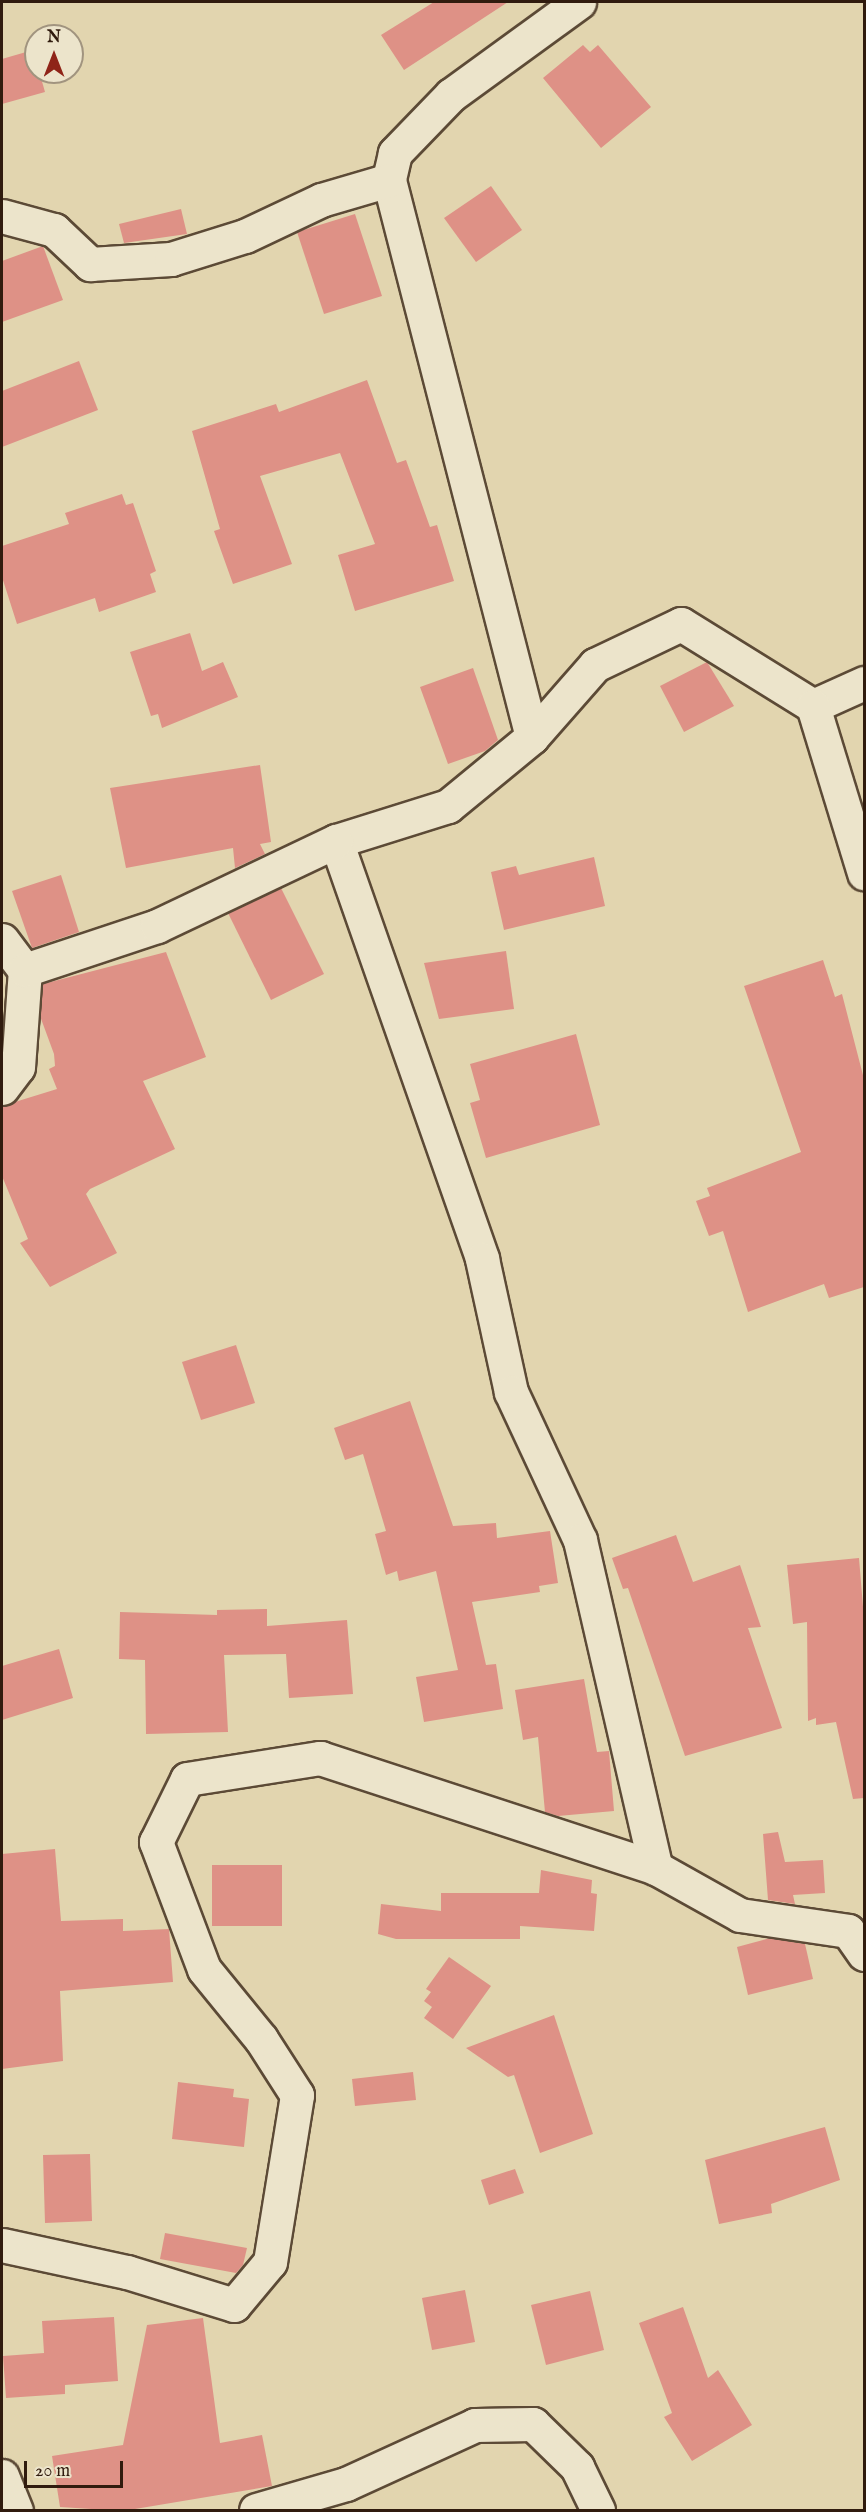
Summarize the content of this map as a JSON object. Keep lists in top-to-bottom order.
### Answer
{
  "scale_bar": "20 m",
  "north": "top"
}
